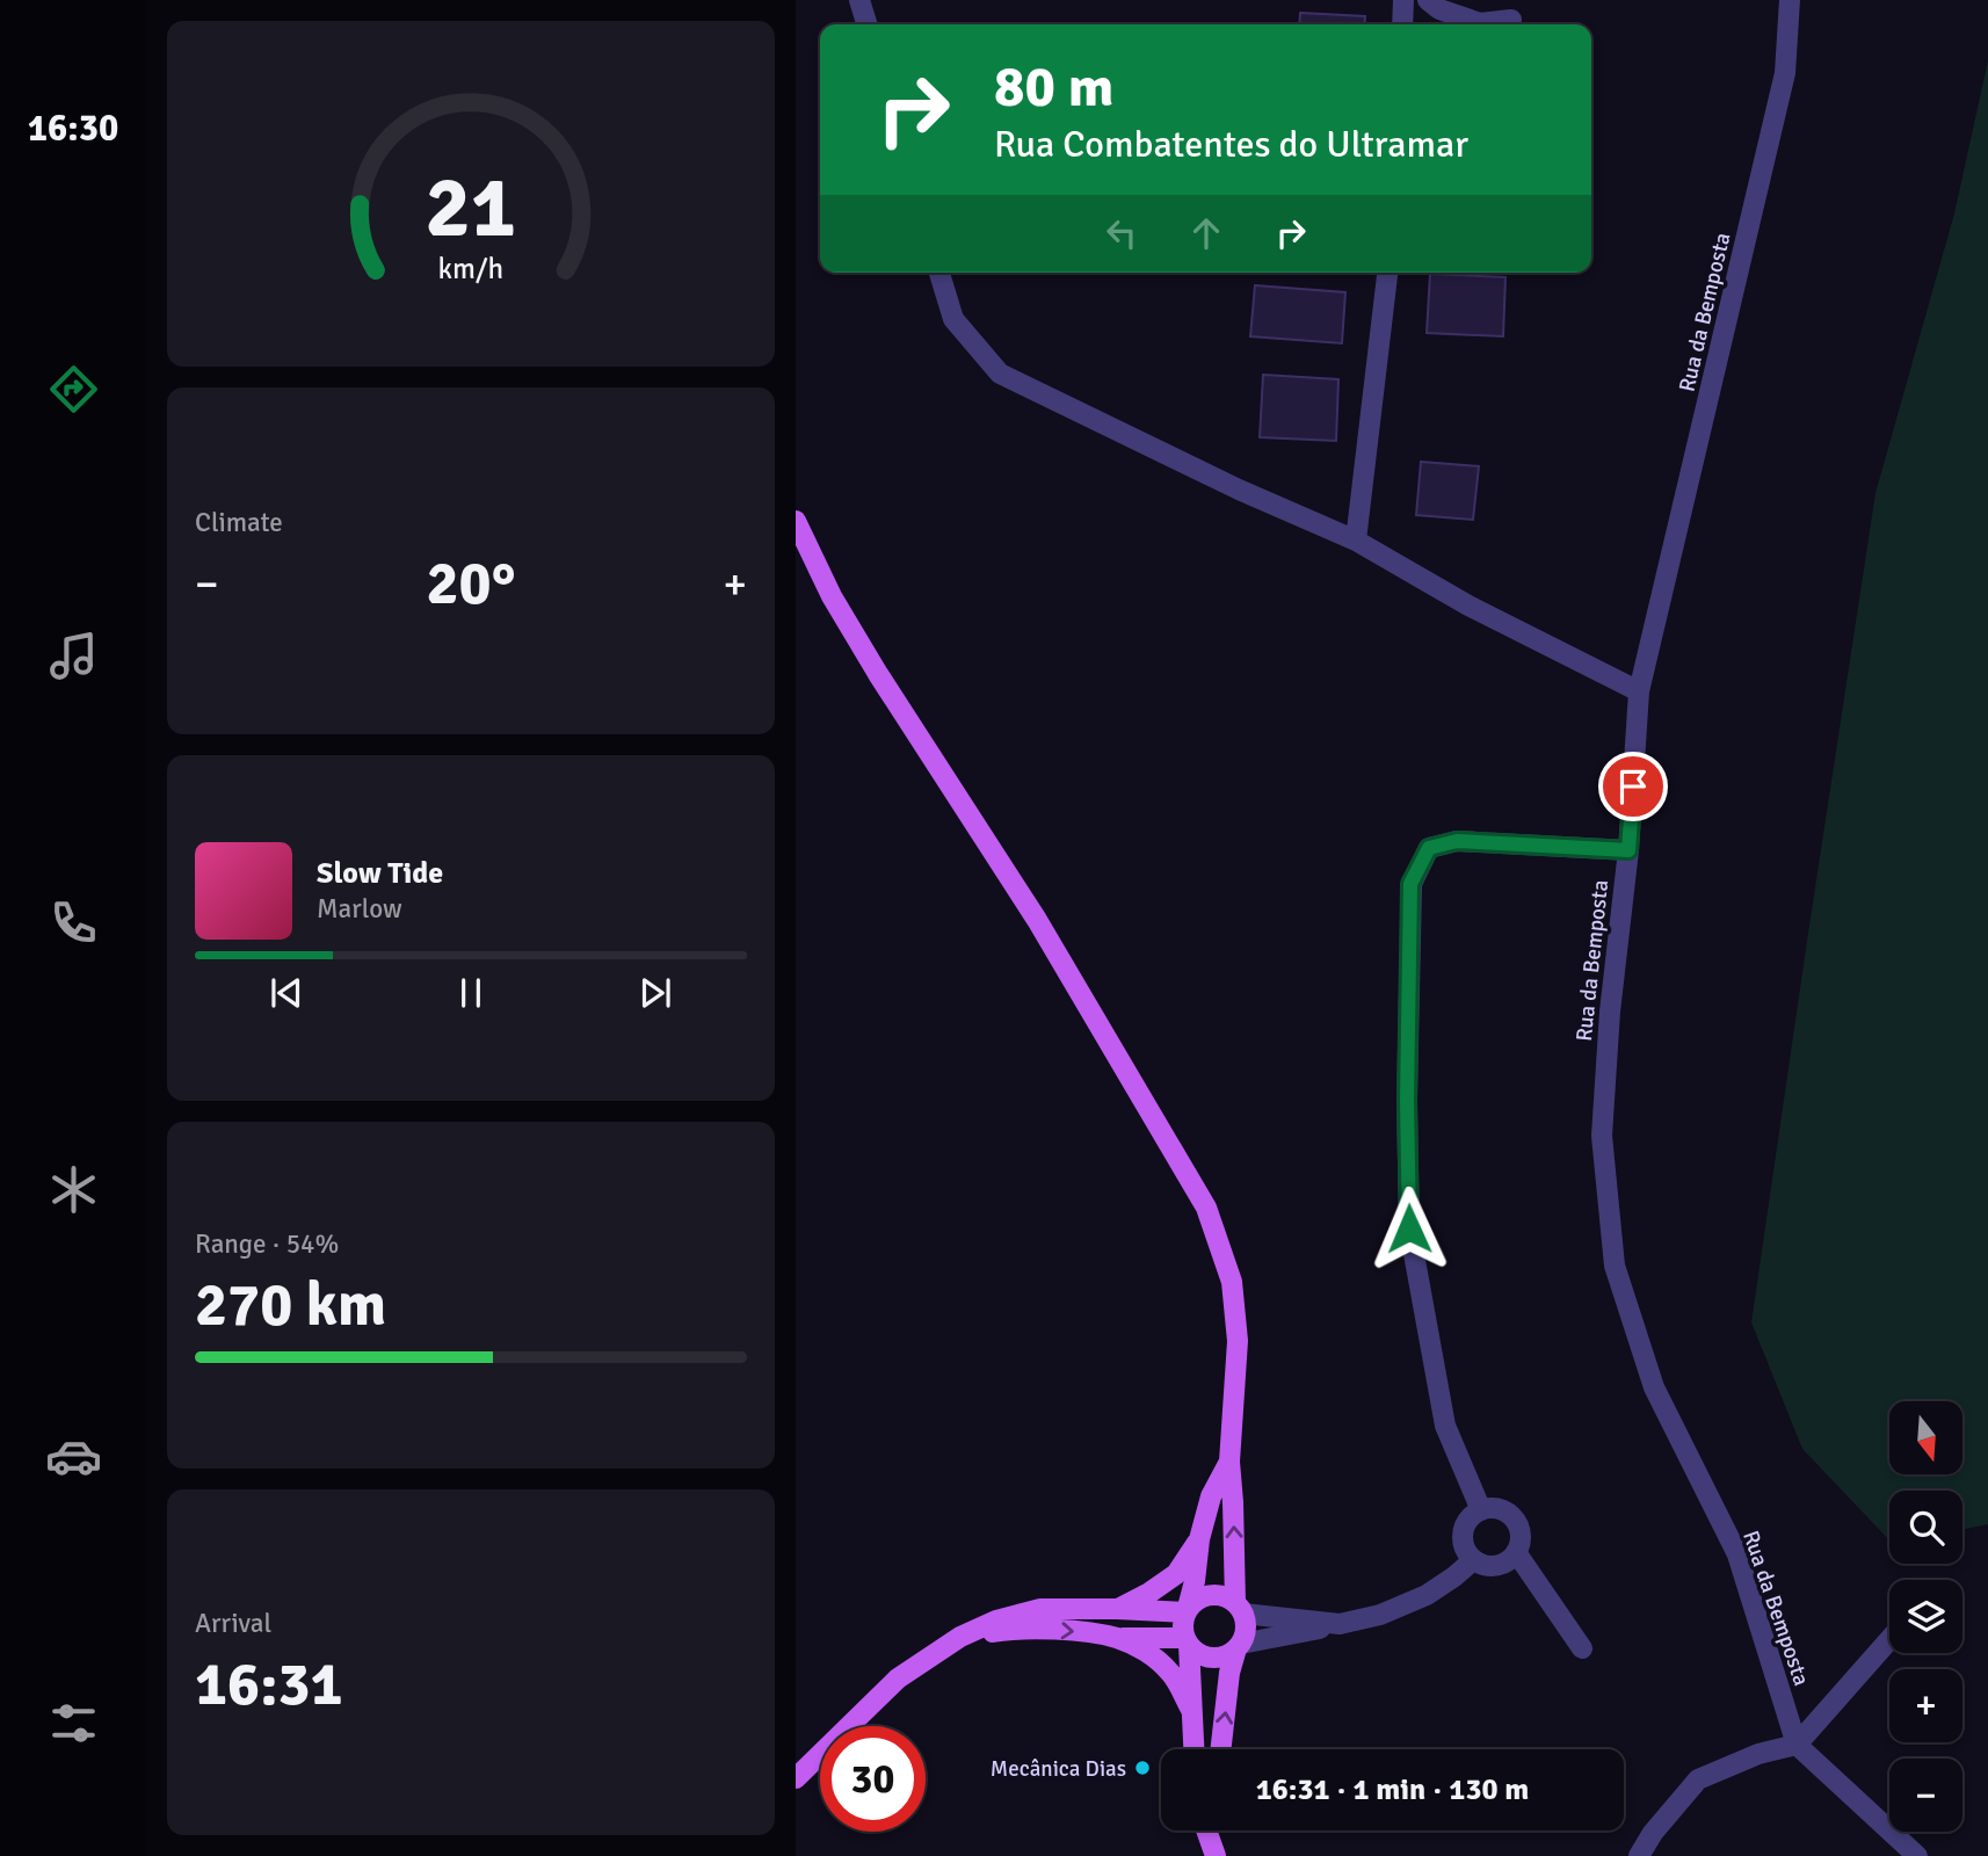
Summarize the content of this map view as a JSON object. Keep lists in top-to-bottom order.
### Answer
{
  "streets": {
    "street": ["Rua da Bemposta"]
  },
  "places": ["Mecânica Dias"],
  "north": "bottom",
  "page": {
    "tabs": "16:30",
    "turn": ["80 m", "Rua Combatentes do Ultramar"],
    "tile": [
      "Climate",
      ["Range · 54%", "270 km"],
      ["Arrival", "16:31"]
    ],
    "heat": ["−", "20°", "+"],
    "song": ["Slow Tide", "Marlow"],
    "map_buttons": ["+", "−"],
    "limit": "30",
    "trip": "16:31 · 1 min · 130 m",
    "gauge": ["21", "km/h"]
  }
}
